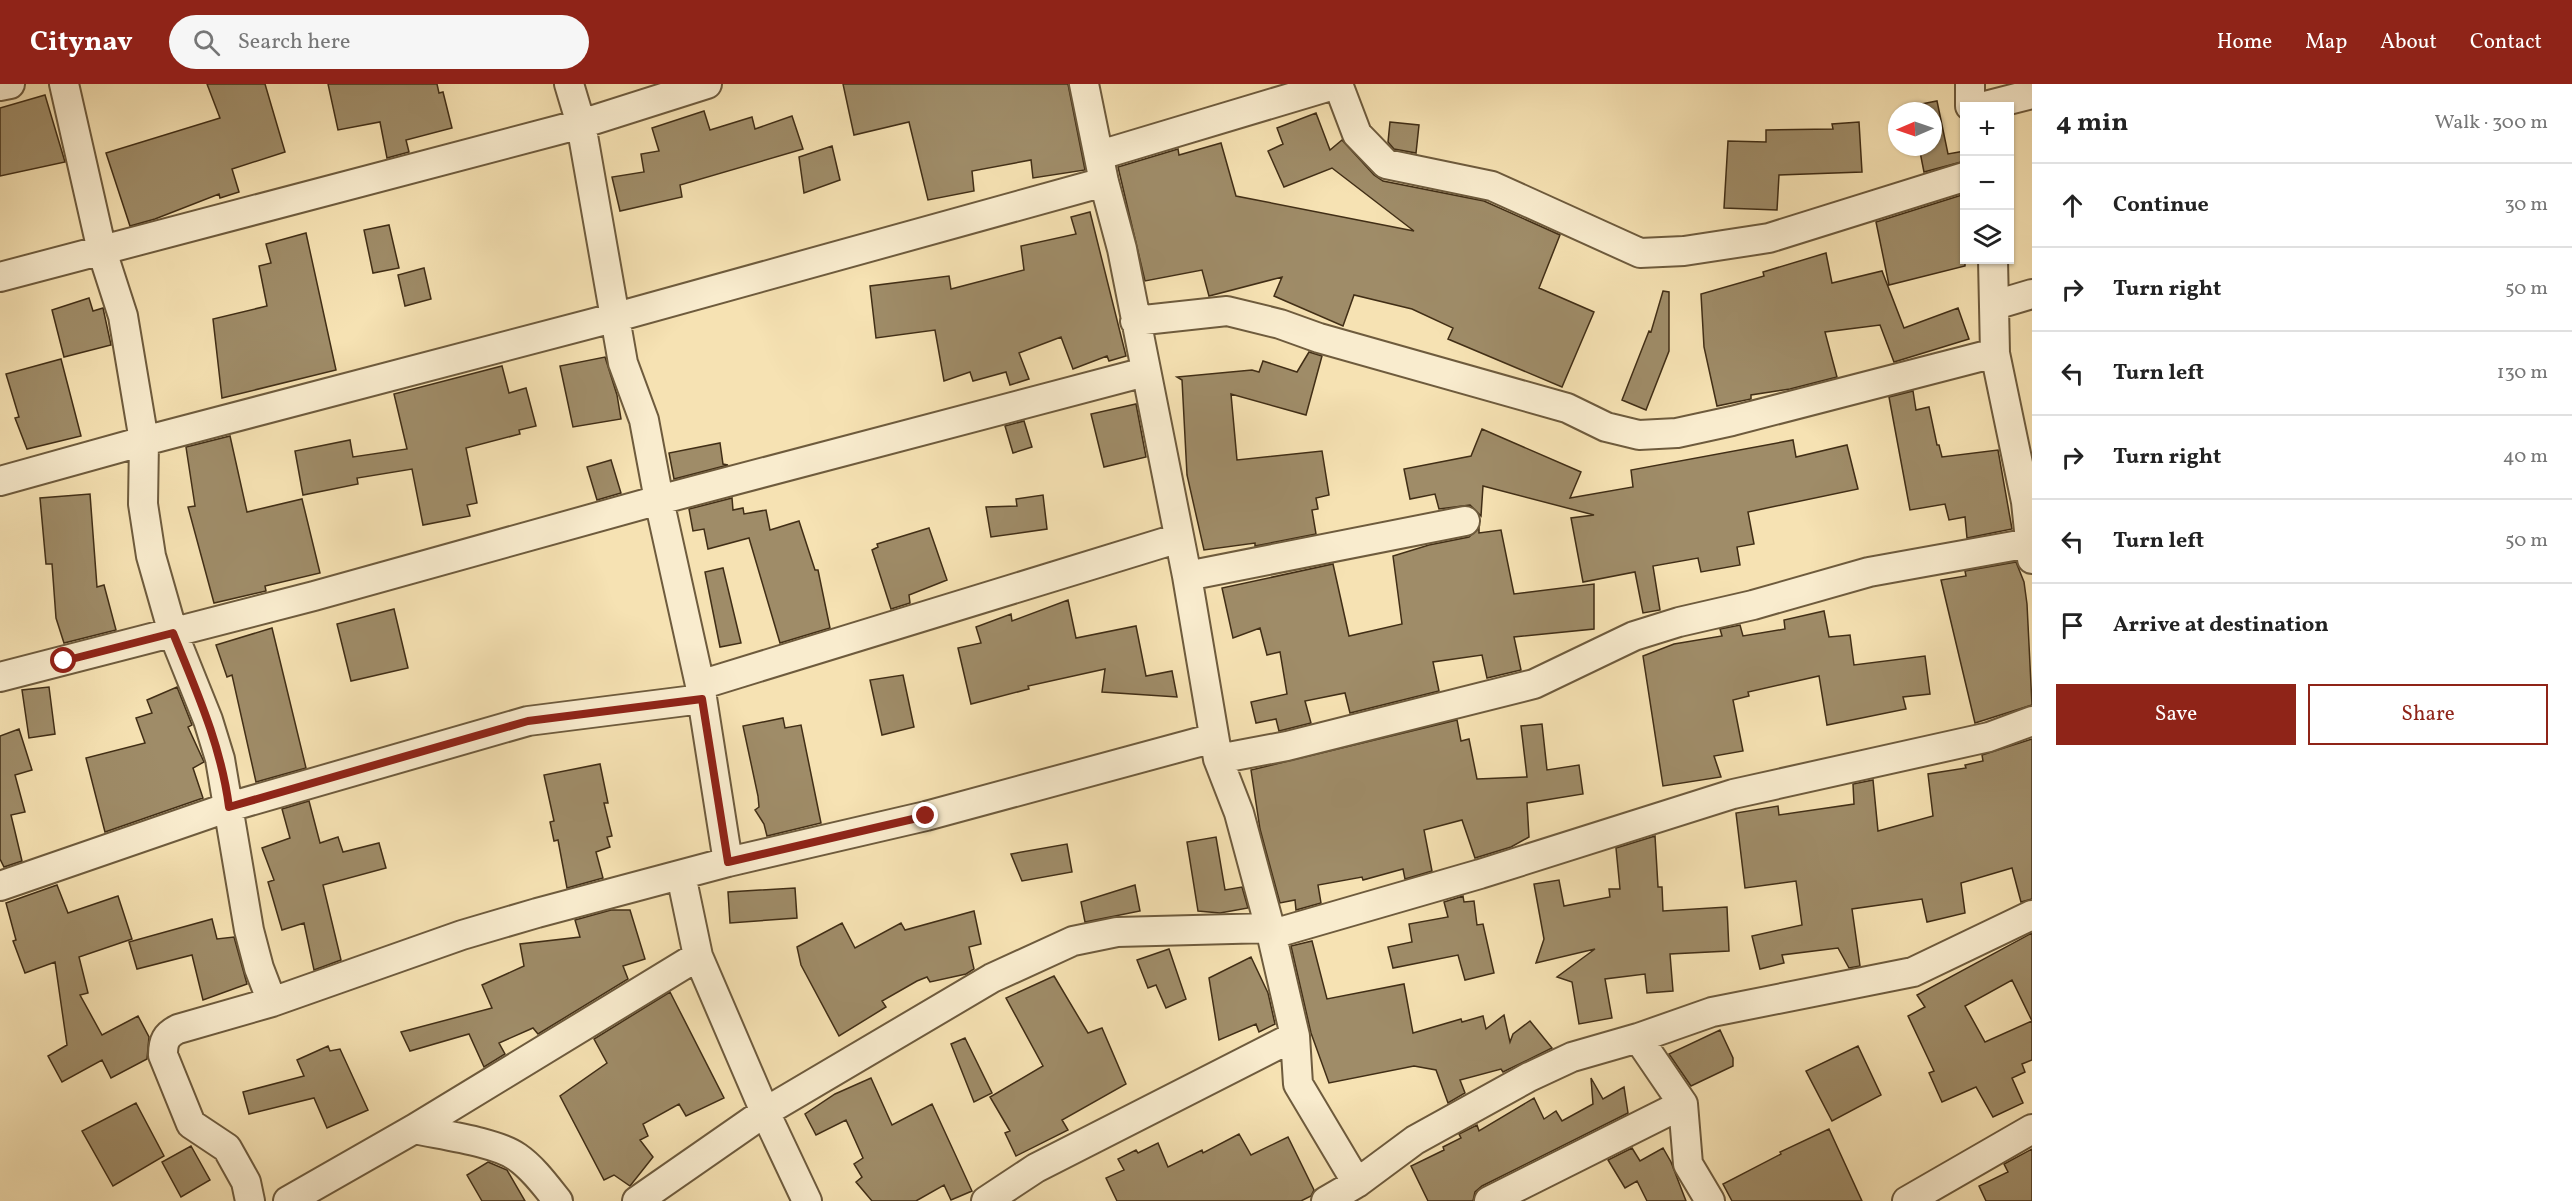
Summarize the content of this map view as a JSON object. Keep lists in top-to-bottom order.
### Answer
{
  "north": "left",
  "page": {
    "header": "Citynav",
    "search": "Search here",
    "nav": [
      "Home",
      "Map",
      "About",
      "Contact"
    ],
    "heading": ["4 min", "Walk · 300 m"],
    "map_buttons": ["+", "−"],
    "list": [
      ["Continue", "30 m"],
      ["Turn right", "50 m"],
      ["Turn left", "130 m"],
      ["Turn right", "40 m"],
      ["Turn left", "50 m"],
      "Arrive at destination"
    ],
    "buttons": ["Save", "Share"]
  }
}
